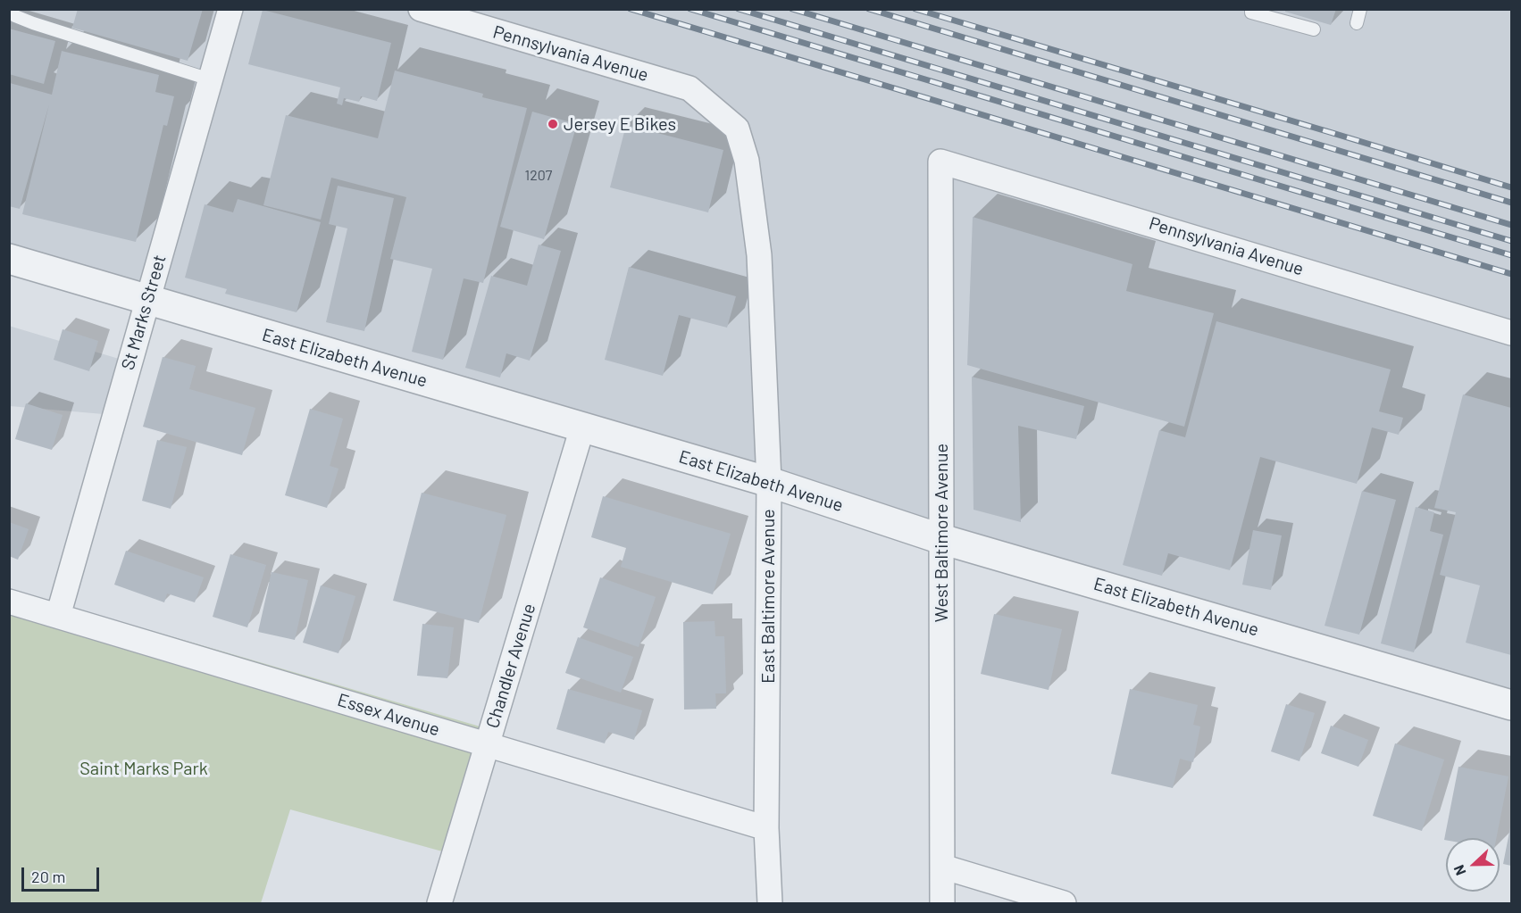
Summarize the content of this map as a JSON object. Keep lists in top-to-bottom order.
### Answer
{
  "streets": {
    "street": [
      "Pennsylvania Avenue",
      "St Marks Street",
      "East Elizabeth Avenue",
      "West Baltimore Avenue",
      "East Baltimore Avenue",
      "Chandler Avenue",
      "Essex Avenue"
    ]
  },
  "crossings": [
    ["Pennsylvania Avenue", "West Baltimore Avenue"],
    ["Pennsylvania Avenue", "East Baltimore Avenue"],
    ["St Marks Street", "East Elizabeth Avenue"],
    ["St Marks Street", "Essex Avenue"],
    ["East Elizabeth Avenue", "West Baltimore Avenue"],
    ["East Elizabeth Avenue", "East Baltimore Avenue"],
    ["East Elizabeth Avenue", "Chandler Avenue"],
    ["East Baltimore Avenue", "Essex Avenue"],
    ["Chandler Avenue", "Essex Avenue"]
  ],
  "parks": ["Saint Marks Park"],
  "places": ["Jersey E Bikes"],
  "house_numbers": ["1207"],
  "scale_bar": "20 m",
  "north": "left"
}
